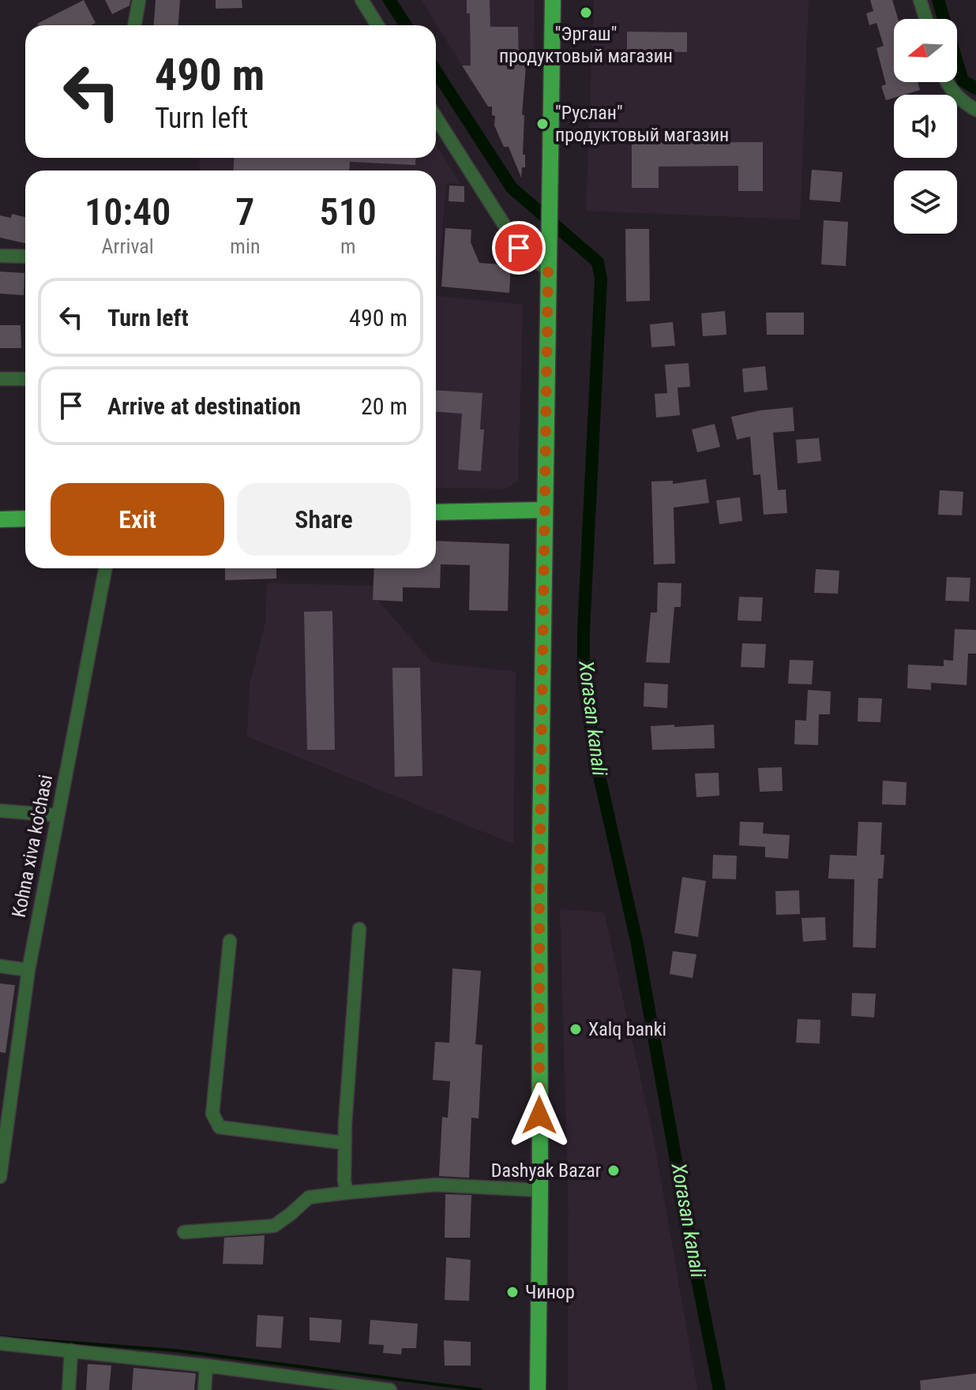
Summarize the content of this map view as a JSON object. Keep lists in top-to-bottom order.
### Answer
{
  "streets": {
    "street": ["Kohna xiva ko'chasi"]
  },
  "water": ["Xorasan kanali"],
  "places": [
    "\"Эргаш\" продуктовый магазин",
    "\"Руслан\" продуктовый магазин",
    "Xalq banki",
    "Dashyak Bazar",
    "Чинор"
  ],
  "north": "left",
  "page": {
    "turn": ["490 m", "Turn left"],
    "eta": [
      "10:40",
      "Arrival",
      "7",
      "min",
      "510",
      "m"
    ],
    "list": [
      {
        "name": "Turn left",
        "value": "490 m"
      },
      {
        "name": "Arrive at destination",
        "value": "20 m"
      }
    ],
    "buttons": ["Exit", "Share"]
  }
}
